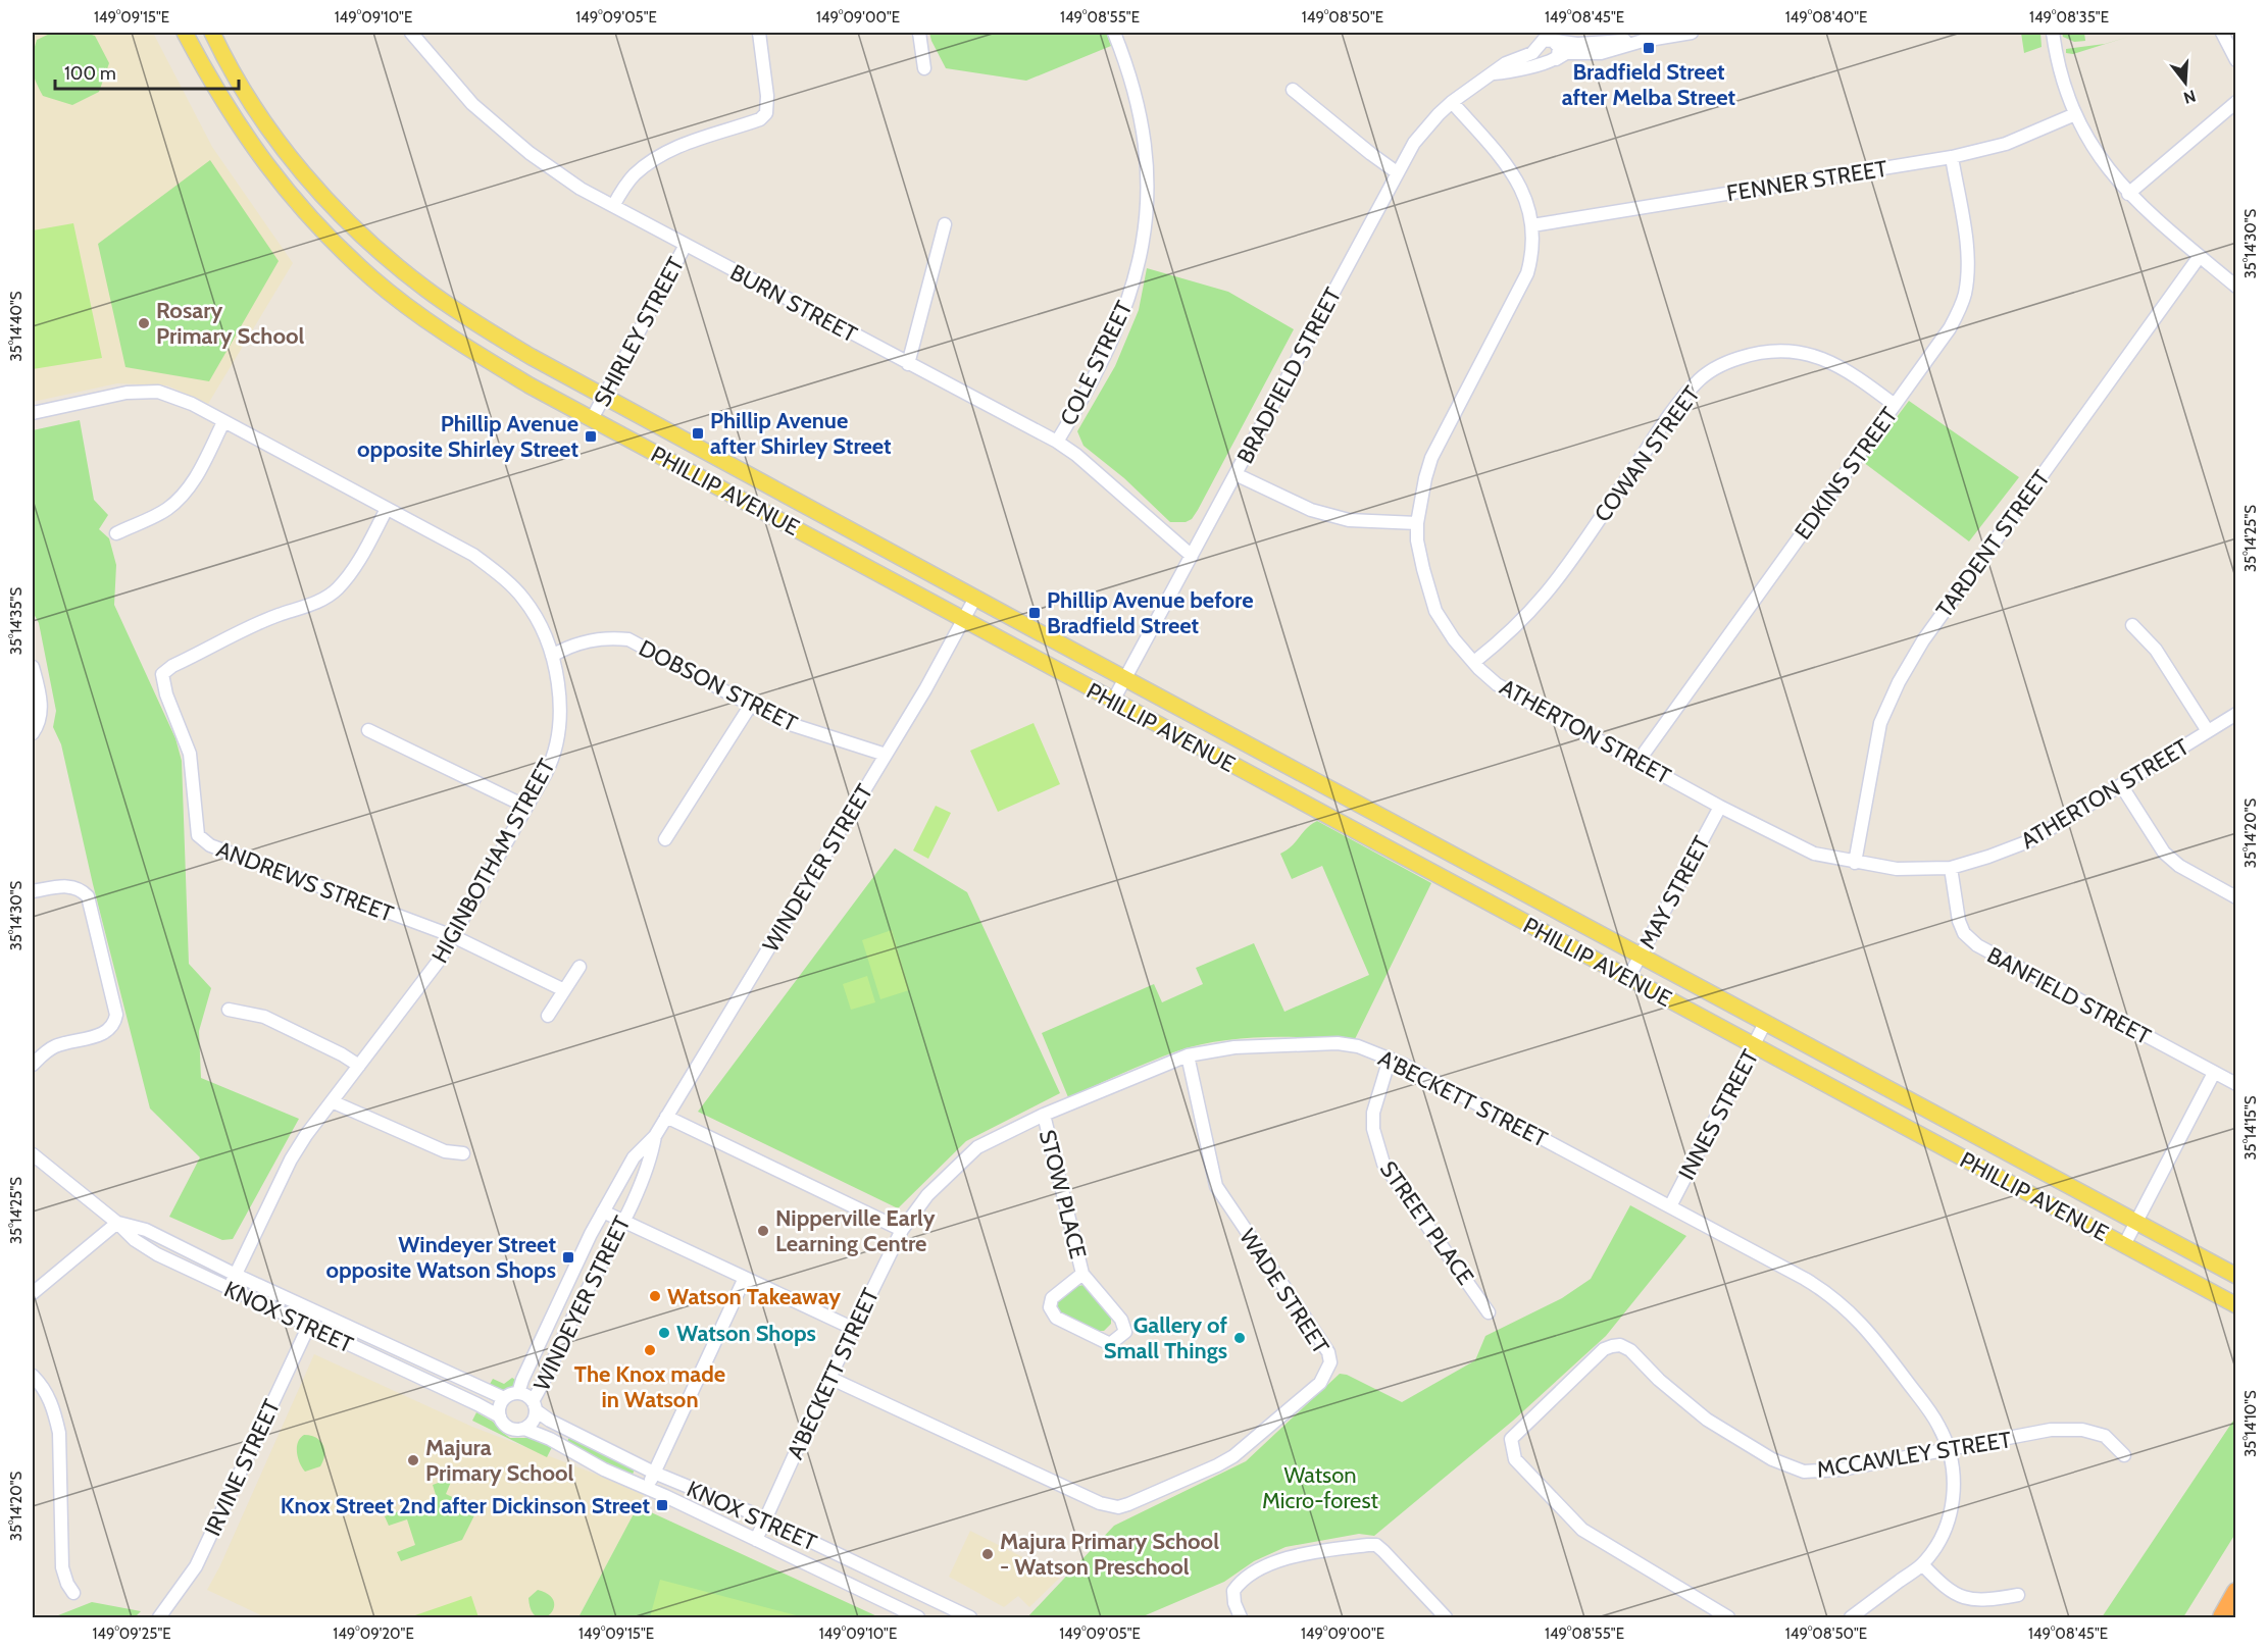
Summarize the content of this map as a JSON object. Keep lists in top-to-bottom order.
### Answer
{
  "streets": {
    "main road": ["PHILLIP AVENUE"],
    "street": [
      "FENNER STREET",
      "BURN STREET",
      "SHIRLEY STREET",
      "COLE STREET",
      "BRADFIELD STREET",
      "COWAN STREET",
      "EDKINS STREET",
      "TARDENT STREET",
      "DOBSON STREET",
      "ATHERTON STREET",
      "HIGINBOTHAM STREET",
      "WINDEYER STREET",
      "ANDREWS STREET",
      "MAY STREET",
      "BANFIELD STREET",
      "A'BECKETT STREET",
      "INNES STREET",
      "STOW PLACE",
      "STREET PLACE",
      "WADE STREET",
      "KNOX STREET",
      "MCCAWLEY STREET",
      "IRVINE STREET"
    ]
  },
  "crossings": [
    ["FENNER STREET", "EDKINS STREET"],
    ["FENNER STREET", "ATHERTON STREET"],
    ["BURN STREET", "SHIRLEY STREET"],
    ["BURN STREET", "COLE STREET"],
    ["BURN STREET", "BRADFIELD STREET"],
    ["SHIRLEY STREET", "PHILLIP AVENUE"],
    ["BRADFIELD STREET", "PHILLIP AVENUE"],
    ["BRADFIELD STREET", "ATHERTON STREET"],
    ["COWAN STREET", "EDKINS STREET"],
    ["COWAN STREET", "ATHERTON STREET"],
    ["EDKINS STREET", "ATHERTON STREET"],
    ["PHILLIP AVENUE", "WINDEYER STREET"],
    ["PHILLIP AVENUE", "MAY STREET"],
    ["PHILLIP AVENUE", "INNES STREET"],
    ["TARDENT STREET", "ATHERTON STREET"],
    ["DOBSON STREET", "HIGINBOTHAM STREET"],
    ["DOBSON STREET", "WINDEYER STREET"],
    ["ATHERTON STREET", "MAY STREET"],
    ["ATHERTON STREET", "BANFIELD STREET"],
    ["HIGINBOTHAM STREET", "ANDREWS STREET"],
    ["HIGINBOTHAM STREET", "KNOX STREET"],
    ["WINDEYER STREET", "KNOX STREET"],
    ["A'BECKETT STREET", "INNES STREET"],
    ["A'BECKETT STREET", "STOW PLACE"],
    ["A'BECKETT STREET", "STREET PLACE"],
    ["A'BECKETT STREET", "WADE STREET"],
    ["A'BECKETT STREET", "KNOX STREET"],
    ["A'BECKETT STREET", "MCCAWLEY STREET"],
    ["KNOX STREET", "IRVINE STREET"]
  ],
  "parks": ["Watson Micro-forest"],
  "places": {
    "transit": [
      "Bradfield Street after Melba Street",
      "Phillip Avenue after Shirley Street",
      "Phillip Avenue opposite Shirley Street",
      "Phillip Avenue before Bradfield Street",
      "Windeyer Street opposite Watson Shops",
      "Knox Street 2nd after Dickinson Street"
    ],
    "other": [
      "Rosary Primary School",
      "Nipperville Early Learning Centre",
      "Watson Takeaway",
      "Watson Shops",
      "Gallery of Small Things",
      "The Knox made in Watson",
      "Majura Primary School",
      "Majura Primary School - Watson Preschool"
    ]
  },
  "scale_bar": "100 m",
  "north": "bottom",
  "coordinates": [
    "149°09'15\"E",
    "149°09'10\"E",
    "149°09'05\"E",
    "149°09'00\"E",
    "149°08'55\"E",
    "149°08'50\"E",
    "149°08'45\"E",
    "149°08'40\"E",
    "149°08'35\"E",
    "35°14'30\"S",
    "35°14'40\"S",
    "35°14'25\"S",
    "35°14'35\"S",
    "35°14'20\"S",
    "35°14'15\"S",
    "35°14'10\"S",
    "149°09'25\"E",
    "149°09'20\"E"
  ]
}
